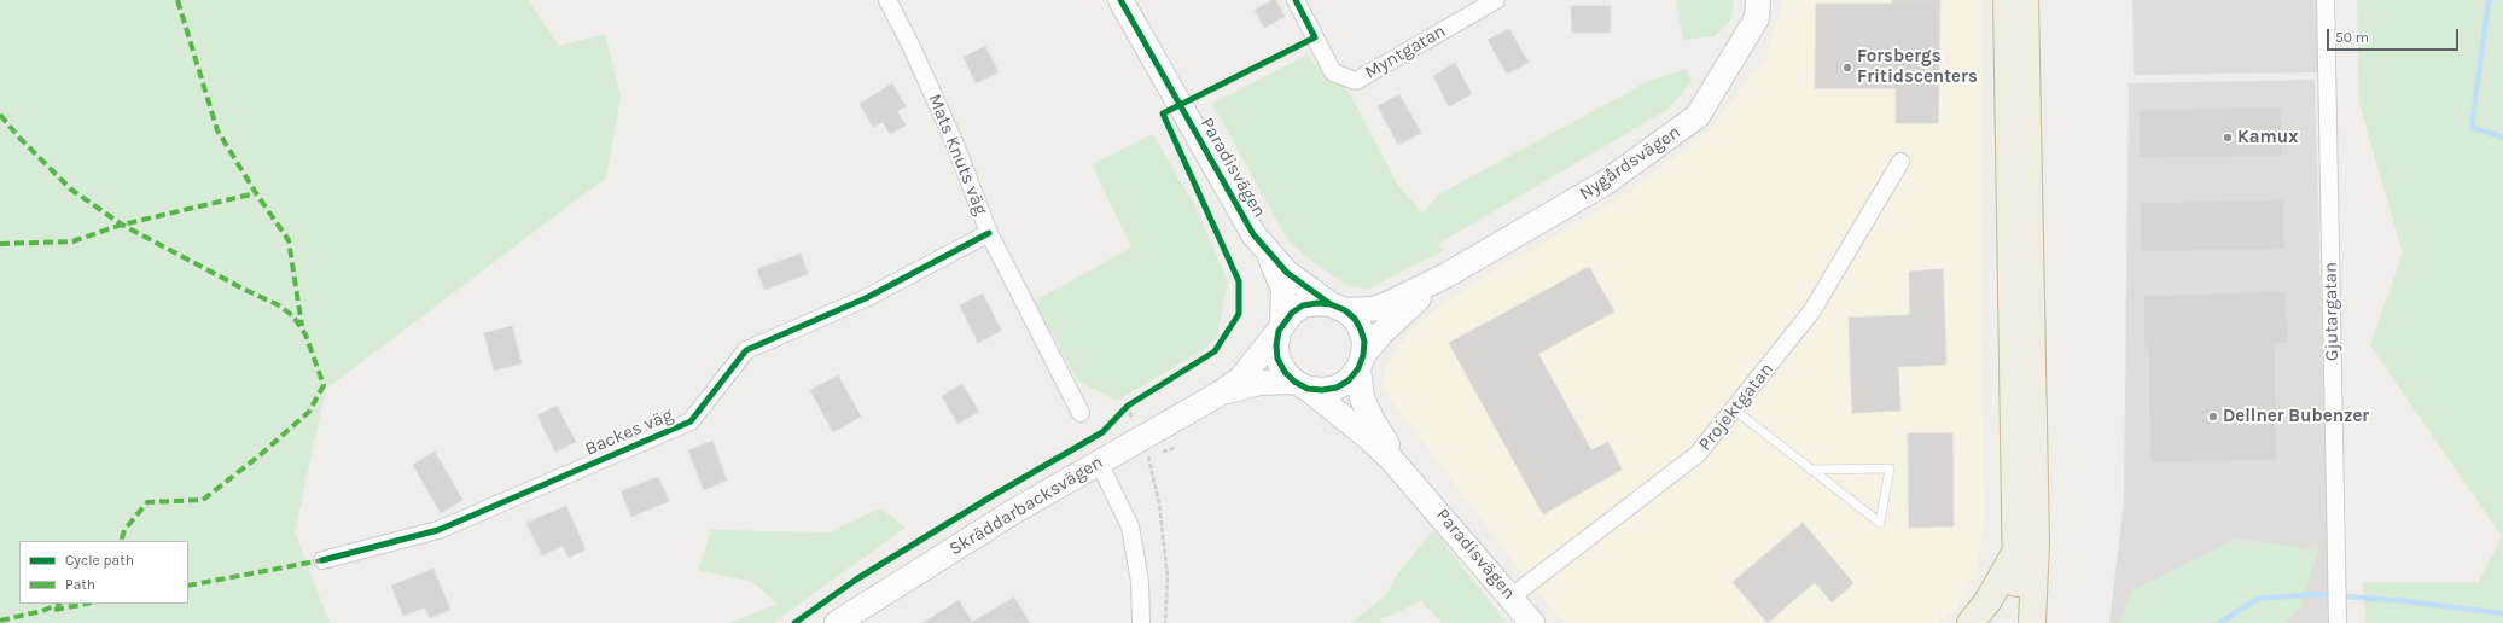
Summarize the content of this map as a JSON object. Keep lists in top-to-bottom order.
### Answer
{
  "streets": {
    "street": [
      "Myntgatan",
      "Mats Knuts väg",
      "Nygårdsvägen",
      "Paradisvägen",
      "Gjutargatan",
      "Projektgatan",
      "Backes väg",
      "Skräddarbacksvägen"
    ]
  },
  "crossings": [
    ["Mats Knuts väg", "Backes väg"],
    ["Nygårdsvägen", "Paradisvägen"],
    ["Nygårdsvägen", "Skräddarbacksvägen"],
    ["Paradisvägen", "Projektgatan"],
    ["Paradisvägen", "Skräddarbacksvägen"]
  ],
  "places": ["Forsbergs Fritidscenters", "Kamux", "Dellner Bubenzer"],
  "legend": ["Cycle path", "Path"],
  "scale_bar": "50 m"
}
